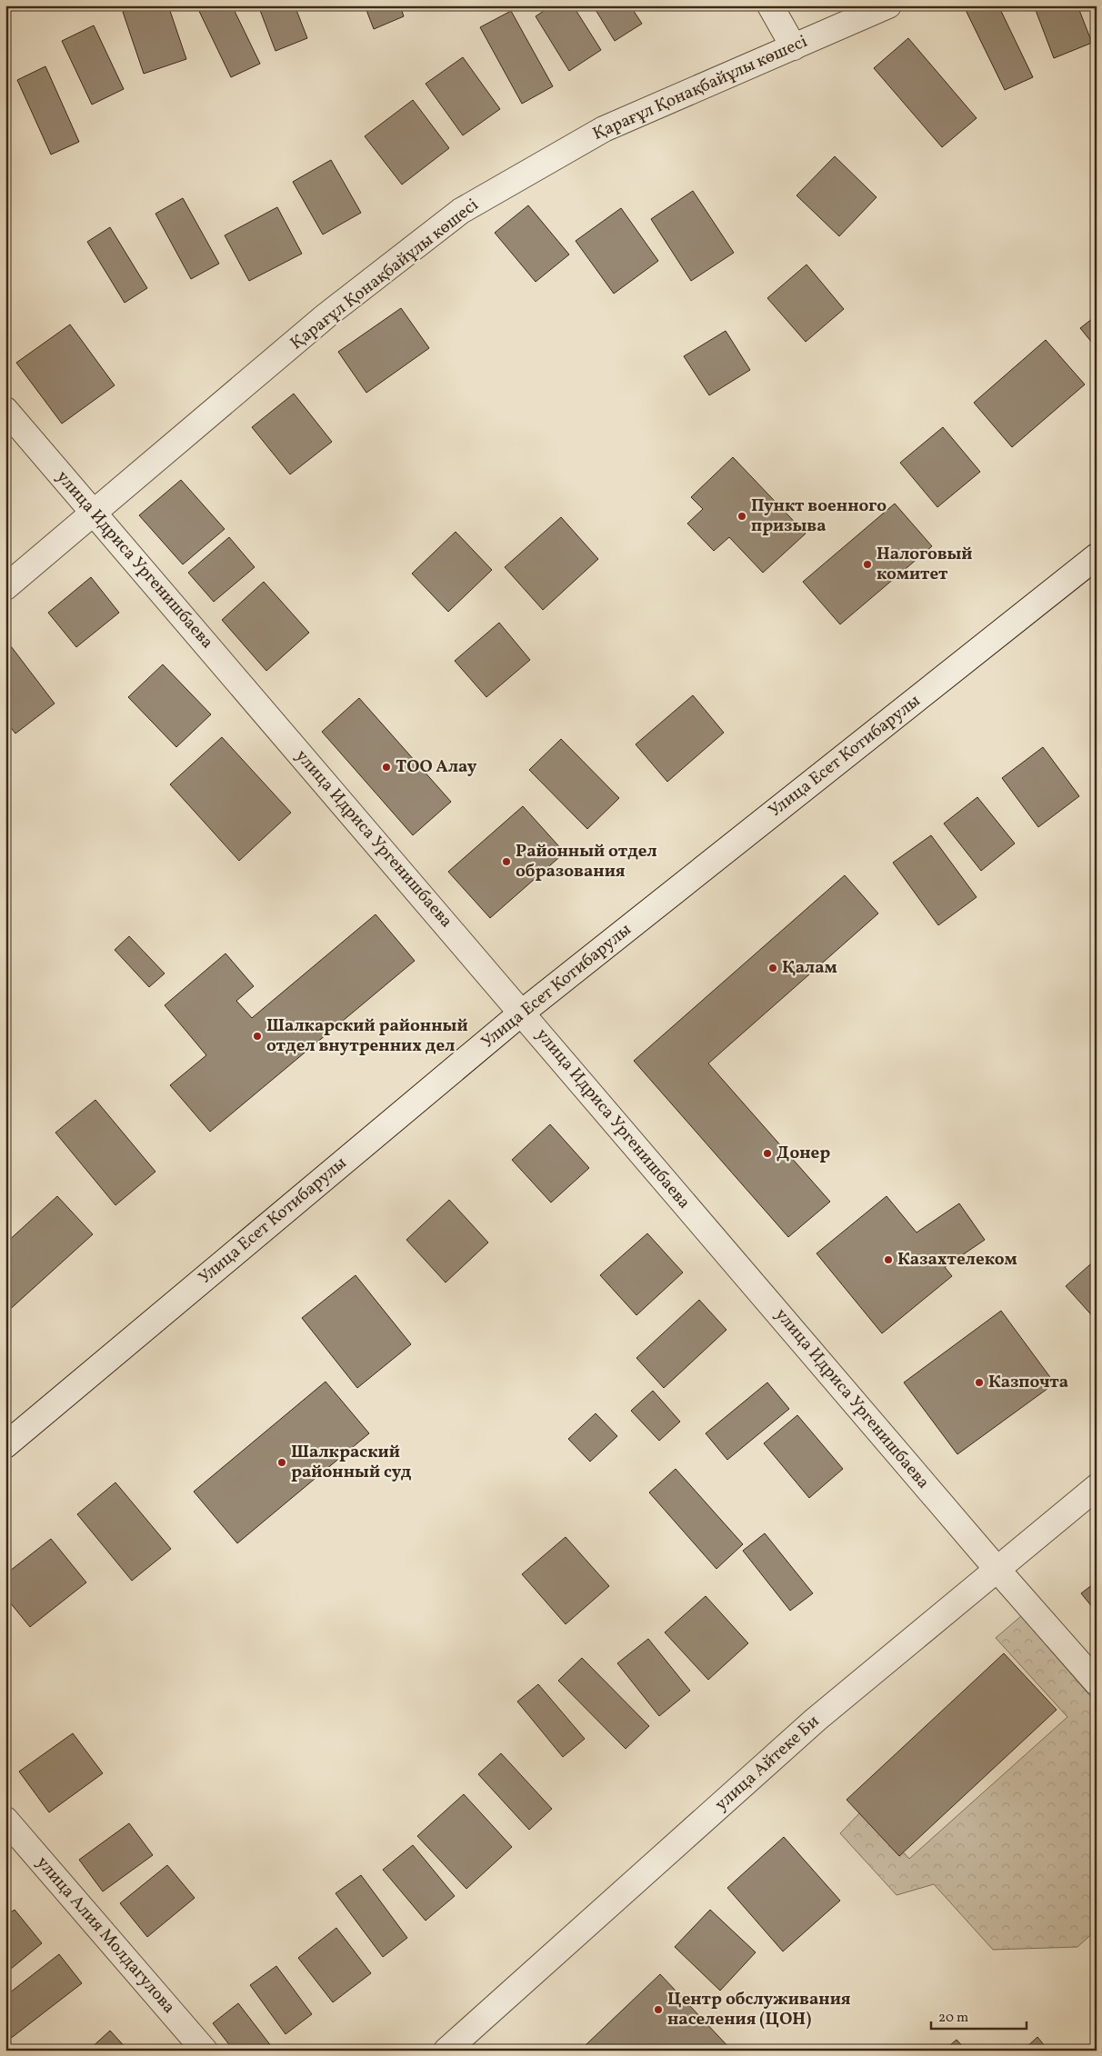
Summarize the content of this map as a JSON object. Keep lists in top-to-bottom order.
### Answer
{
  "streets": {
    "street": [
      "Қарағұл Қонақбайұлы көшесі",
      "улица Идриса Ургенишбаева",
      "Улица Есет Котибарулы",
      "улица Айтеке Би",
      "улица Алия Молдагулова"
    ]
  },
  "crossings": [
    ["Қарағұл Қонақбайұлы көшесі", "улица Идриса Ургенишбаева"],
    ["улица Идриса Ургенишбаева", "Улица Есет Котибарулы"],
    ["улица Идриса Ургенишбаева", "улица Айтеке Би"]
  ],
  "places": [
    "Пункт военного призыва",
    "Налоговый комитет",
    "ТОО Алау",
    "Районный отдел образования",
    "Қалам",
    "Шалкарский районный отдел внутренних дел",
    "Донер",
    "Казахтелеком",
    "Казпочта",
    "Шалкраский районный суд",
    "Центр обслуживания населения (ЦОН)"
  ],
  "scale_bar": "20 m"
}
